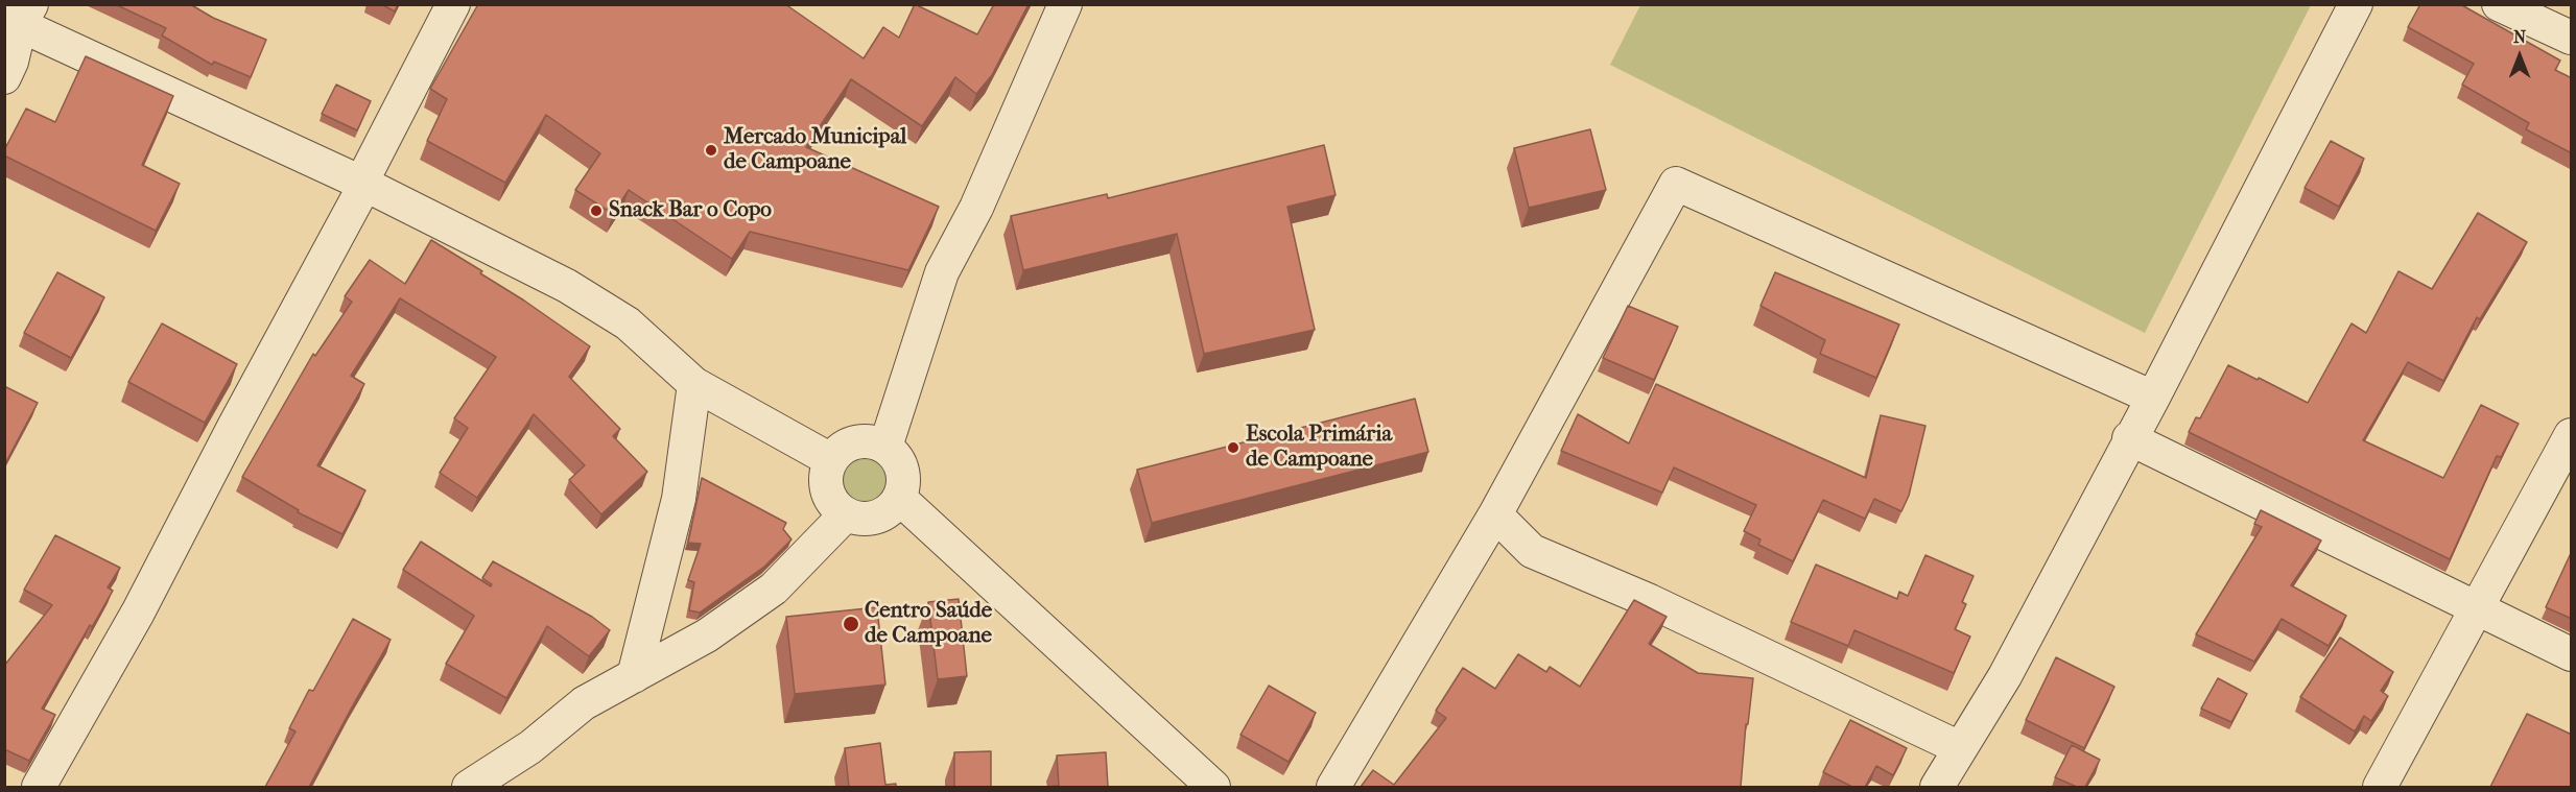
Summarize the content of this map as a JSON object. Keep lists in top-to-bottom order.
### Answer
{
  "places": [
    "Mercado Municipal de Campoane",
    "Snack Bar o Copo",
    "Escola Primária de Campoane",
    "Centro Saúde de Campoane"
  ],
  "north": "top"
}
